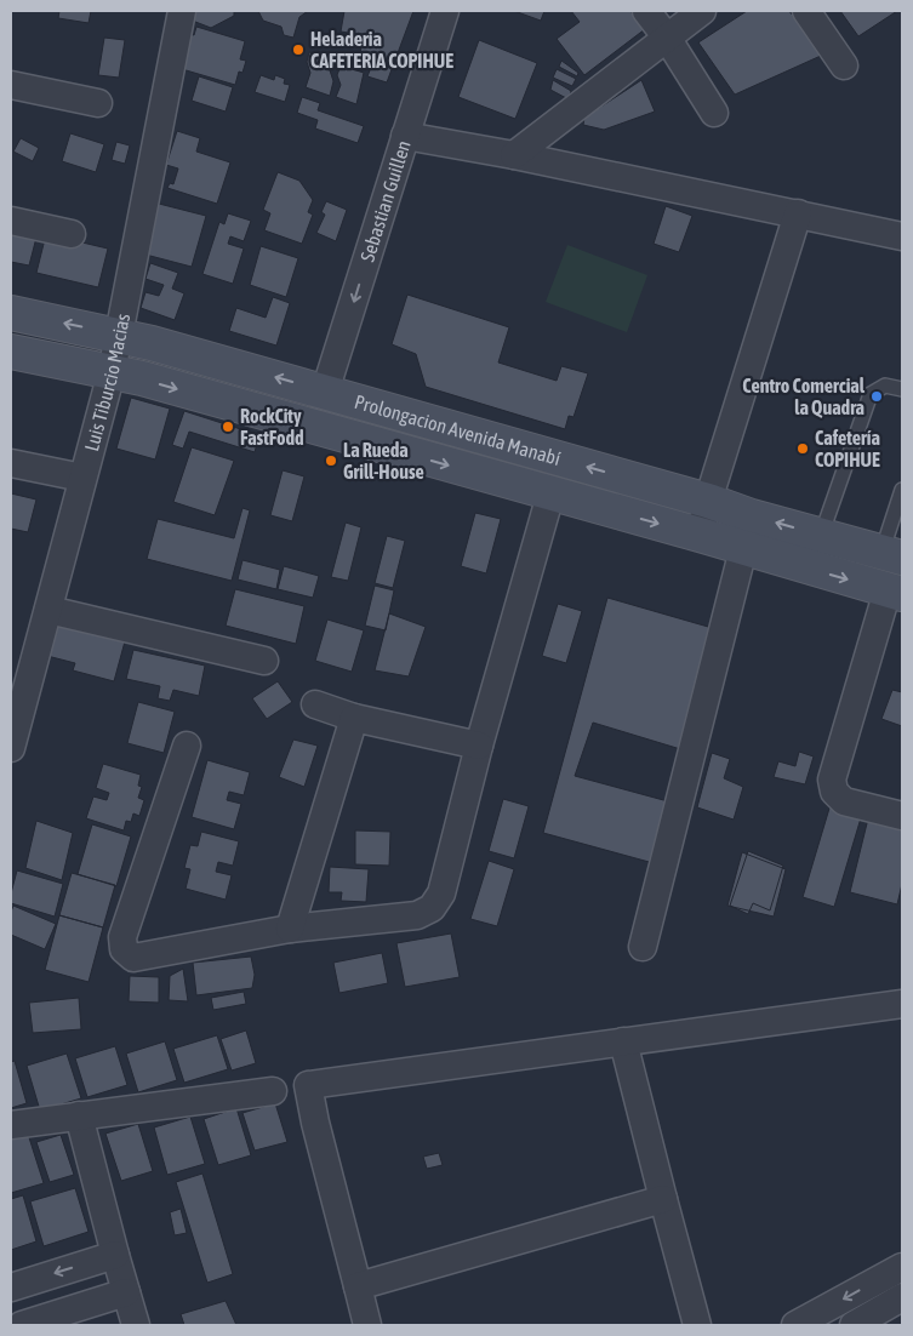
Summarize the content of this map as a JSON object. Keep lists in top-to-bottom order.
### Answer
{
  "streets": {
    "main road": ["Prolongacion Avenida Manabí"],
    "street": ["Sebastian Guillen", "Luis Tiburcio Macias"]
  },
  "crossings": [
    ["Sebastian Guillen", "Prolongacion Avenida Manabí"],
    ["Luis Tiburcio Macias", "Prolongacion Avenida Manabí"]
  ],
  "one_way": ["Sebastian Guillen"],
  "places": [
    "Heladeria CAFETERIA COPIHUE",
    "Centro Comercial la Quadra",
    "RockCity FastFodd",
    "Cafetería COPIHUE",
    "La Rueda Grill-House"
  ]
}
